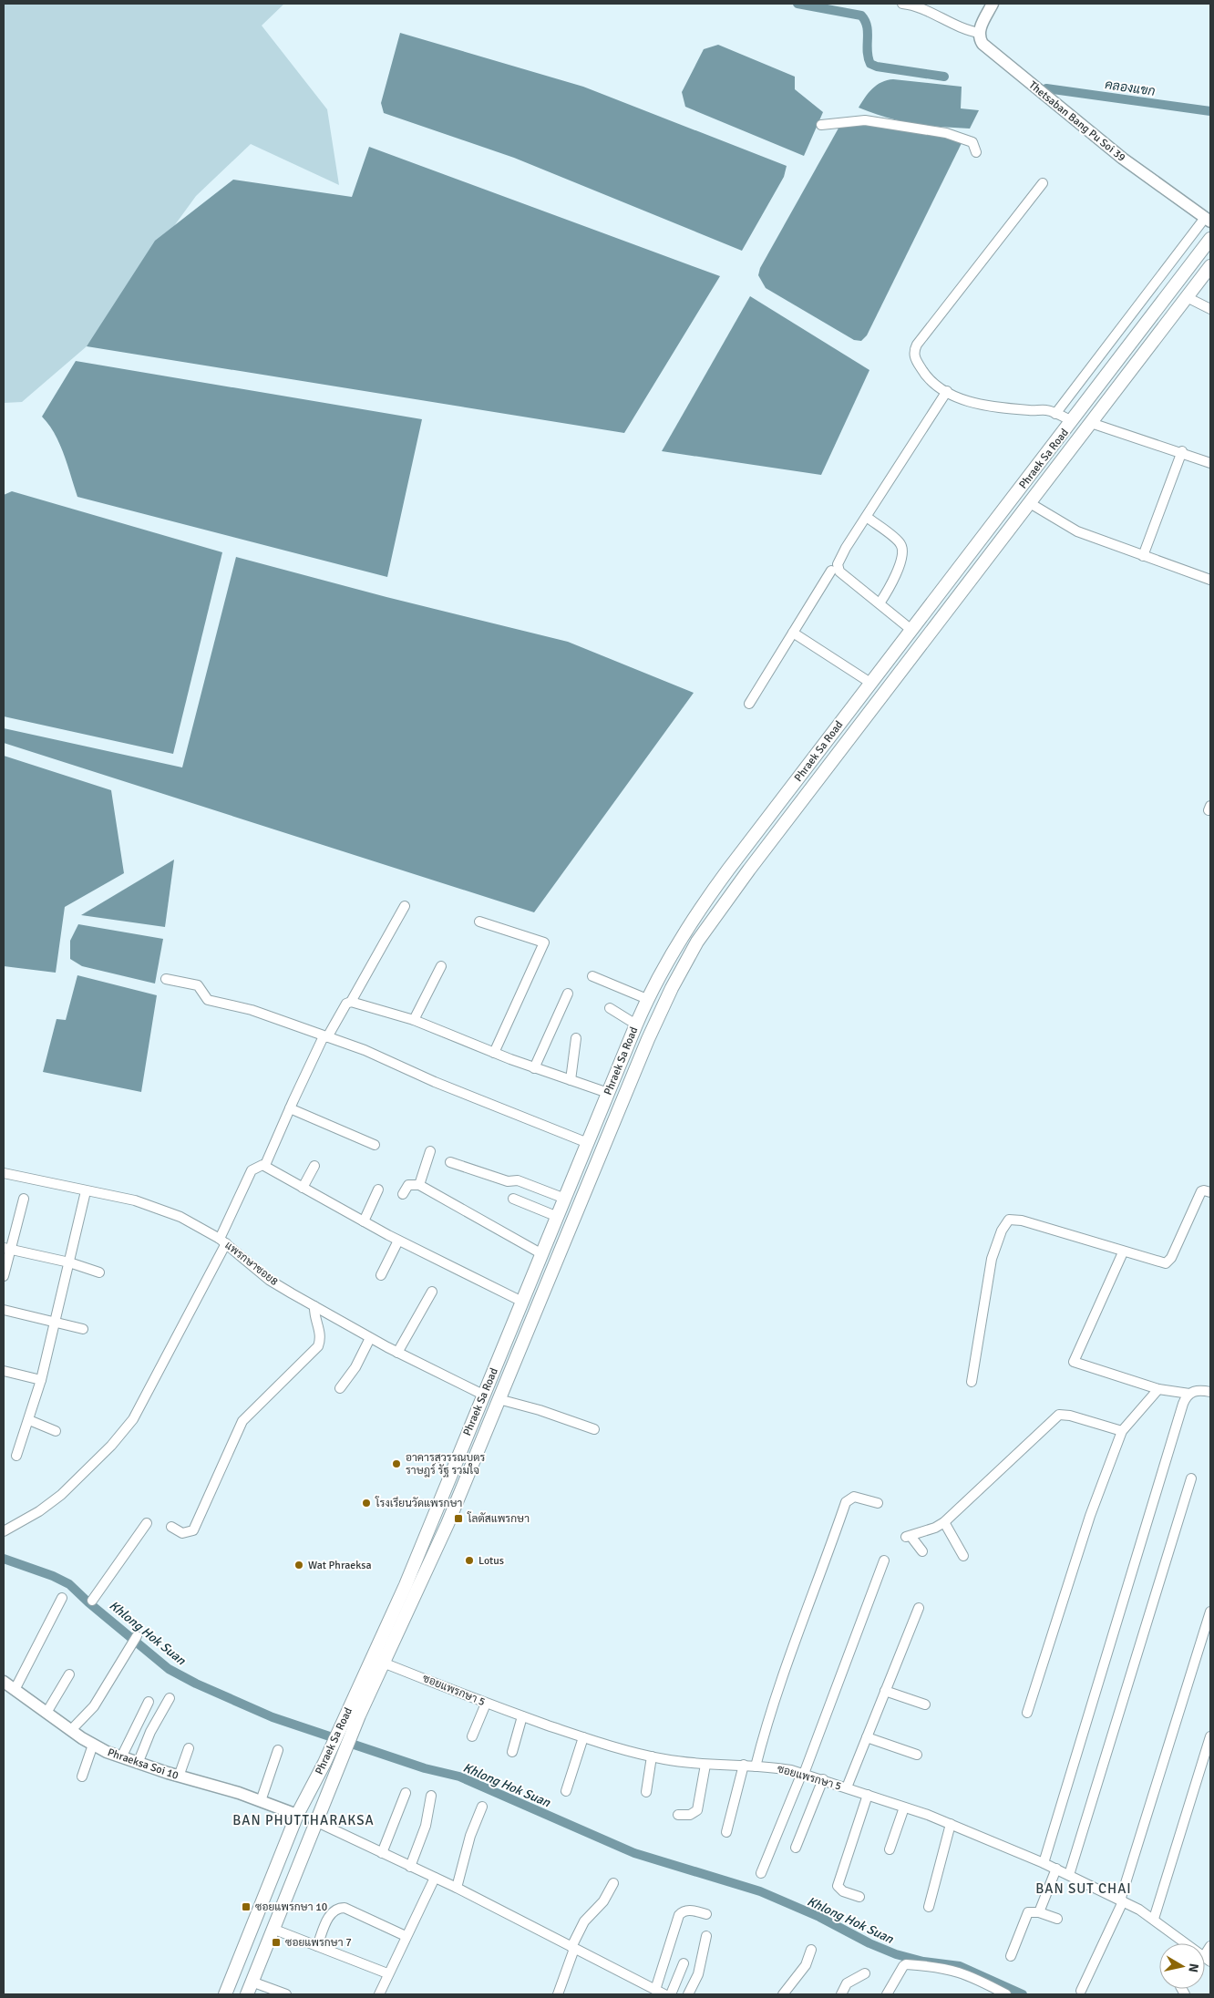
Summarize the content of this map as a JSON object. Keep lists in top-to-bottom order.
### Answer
{
  "streets": {
    "main road": ["Phraek Sa Road"],
    "street": [
      "Thetsaban Bang Pu Soi 39",
      "แพรกษาซอย8",
      "ซอยแพรกษา 5",
      "Phraeksa Soi 10"
    ]
  },
  "crossings": [
    ["Phraek Sa Road", "แพรกษาซอย8"],
    ["Phraek Sa Road", "ซอยแพรกษา 5"],
    ["Phraek Sa Road", "Phraeksa Soi 10"]
  ],
  "districts": ["BAN PHUTTHARAKSA", "BAN SUT CHAI"],
  "water": ["คลองแขก", "Khlong Hok Suan"],
  "places": {
    "other": [
      "อาคารสุวรรณบุตร ราษฎร์ รัฐ รวมใจ",
      "โรงเรียนวัดแพรกษา",
      "Lotus",
      "Wat Phraeksa"
    ],
    "transit": ["โลตัสแพรกษา", "ซอยแพรกษา 10", "ซอยแพรกษา 7"]
  },
  "north": "right"
}
